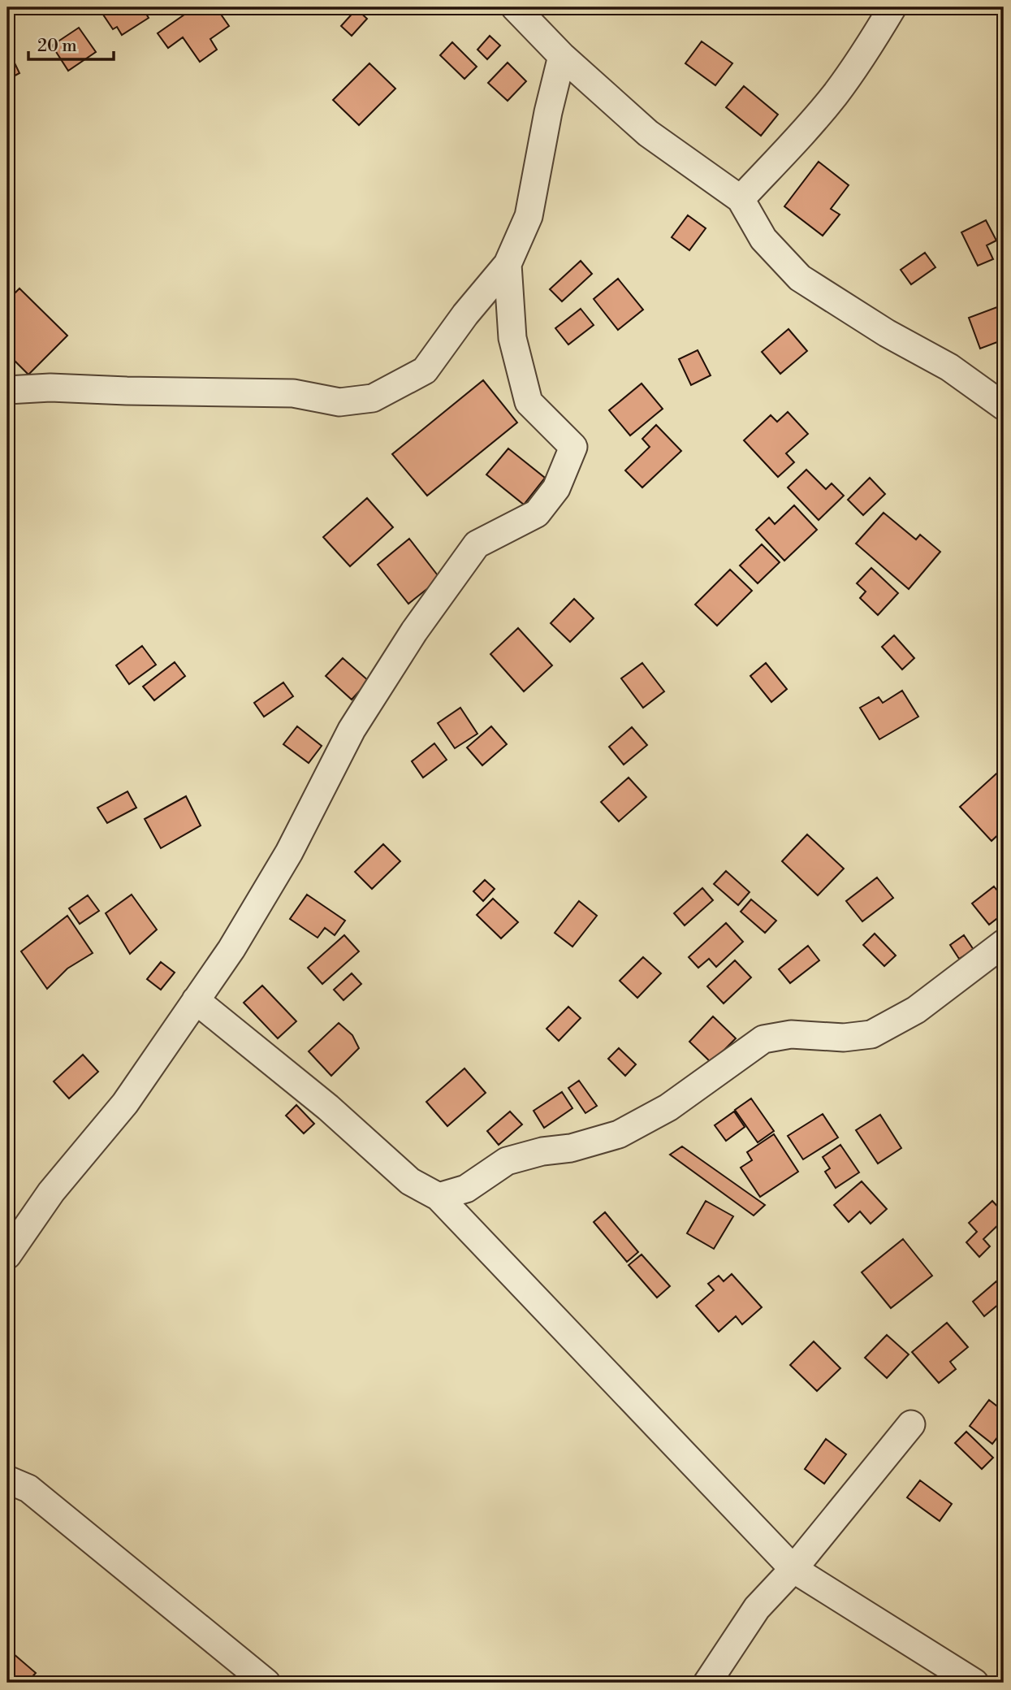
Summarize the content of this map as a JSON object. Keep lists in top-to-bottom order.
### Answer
{
  "scale_bar": "20 m"
}
